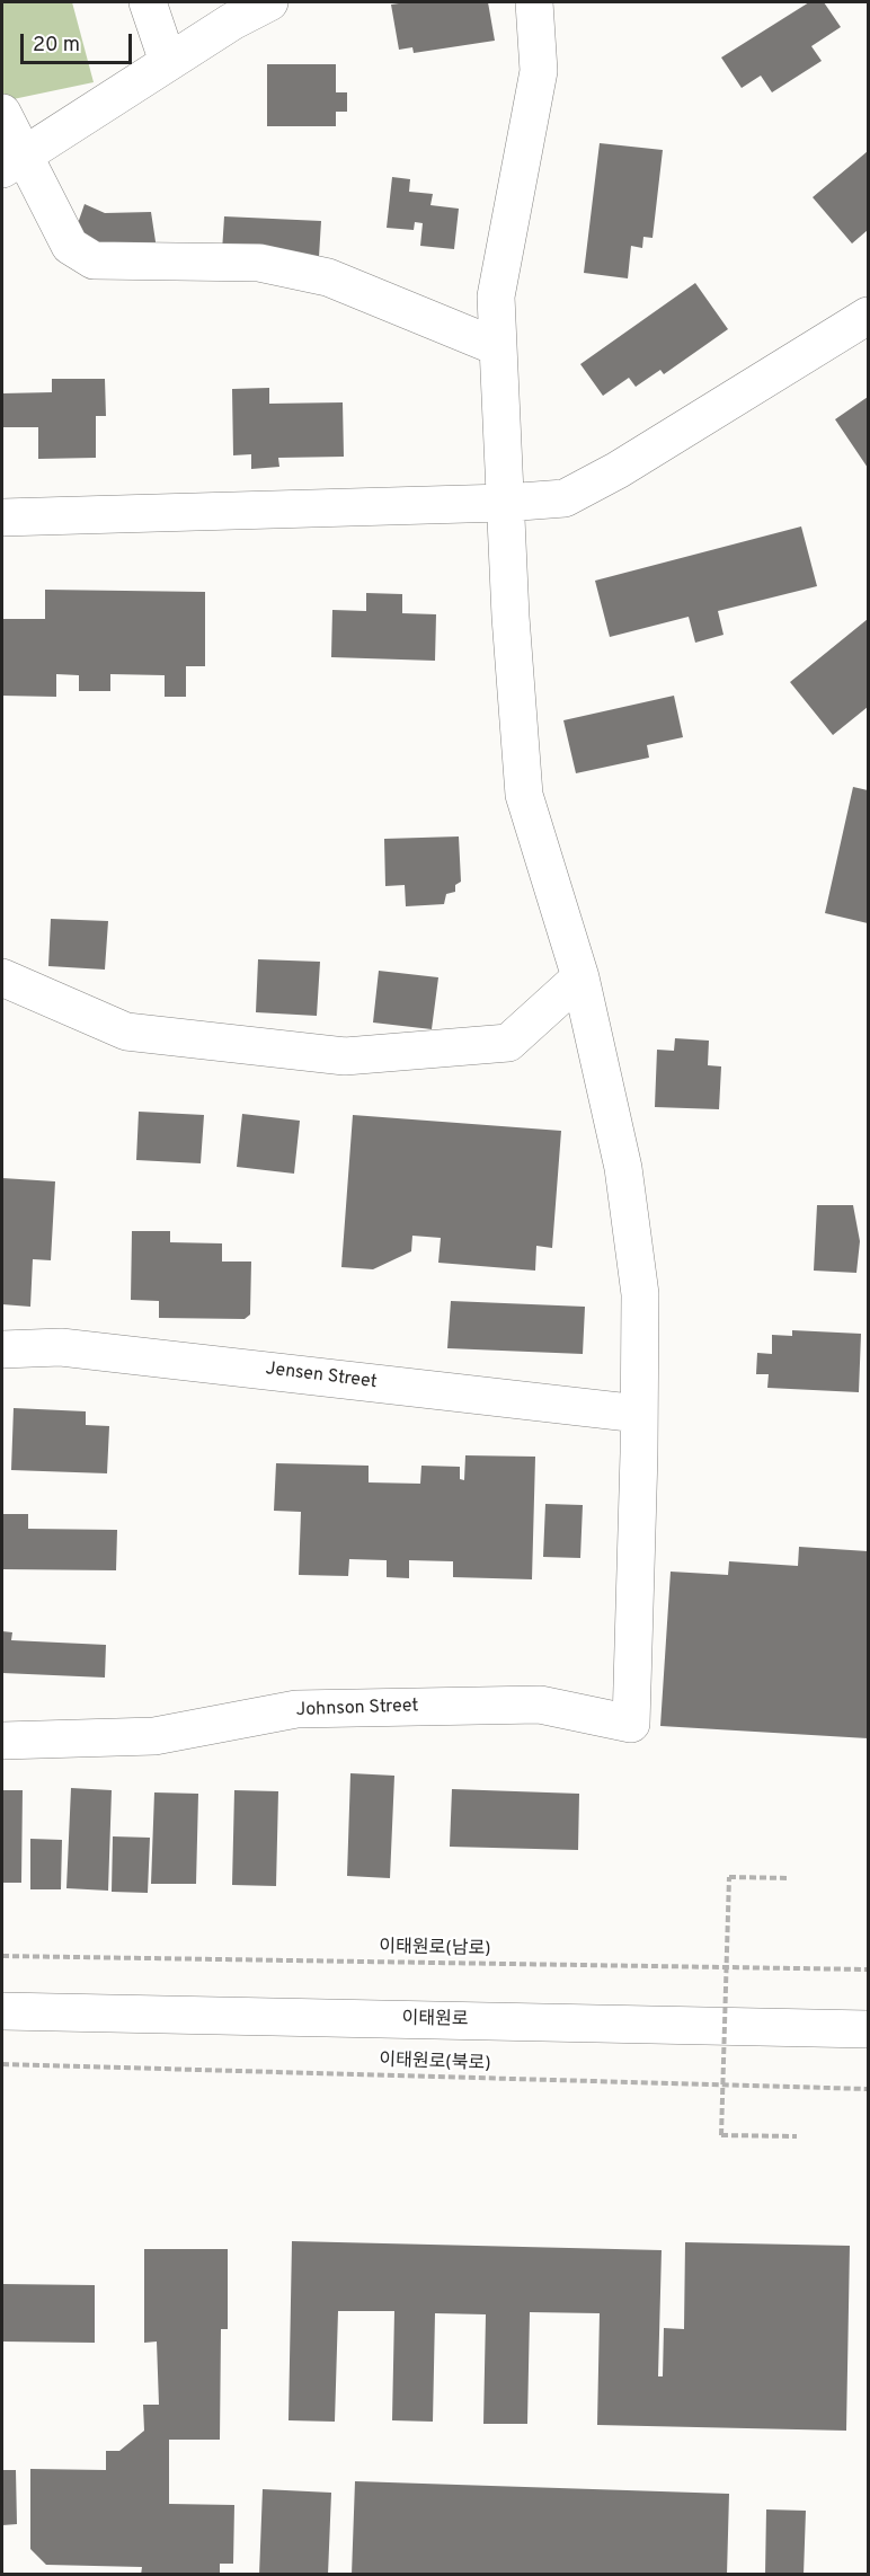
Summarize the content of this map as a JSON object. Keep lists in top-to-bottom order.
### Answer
{
  "streets": {
    "main road": ["Jensen Street", "Johnson Street", "이태원로"],
    "path": ["이태원로(남로)", "이태원로(북로)"]
  },
  "crossings": [
    ["Jensen Street", "Johnson Street"]
  ],
  "scale_bar": "20 m"
}
